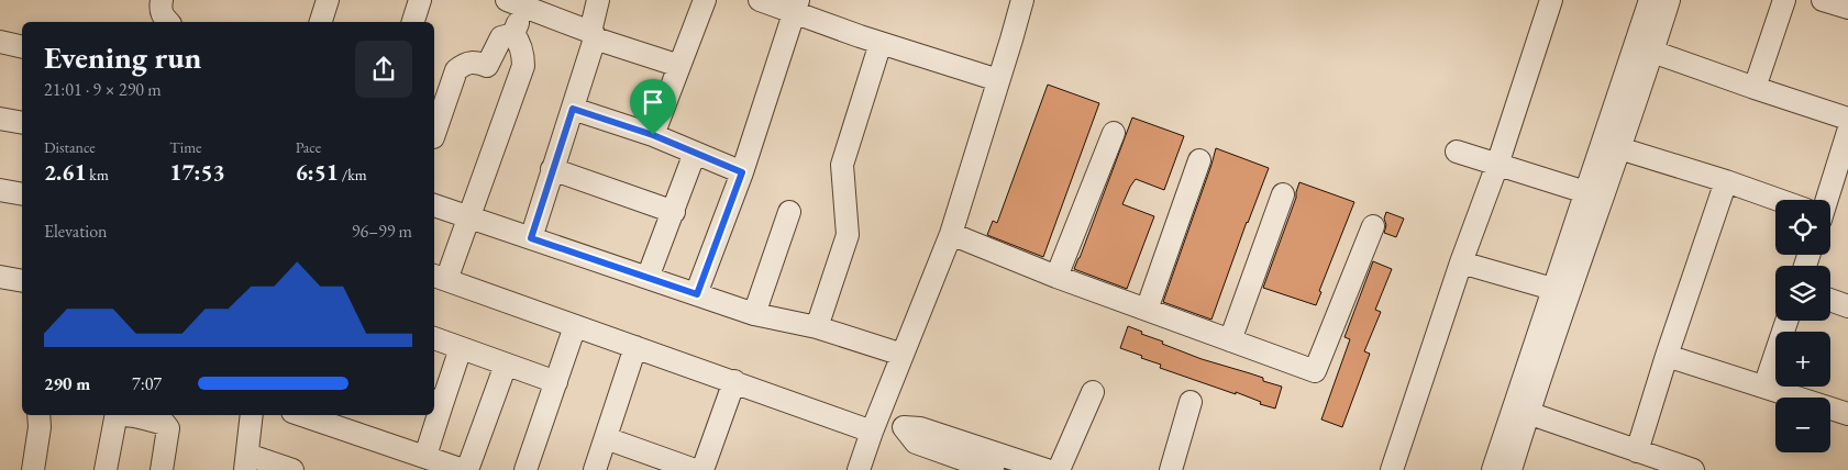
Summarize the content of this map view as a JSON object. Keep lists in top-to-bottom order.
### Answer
{
  "page": {
    "heading": ["Evening run", "21:01 · 9 × 290 m"],
    "stats": [
      ["Distance", "2.61 km"],
      ["Time", "17:53"],
      ["Pace", "6:51 /km"]
    ],
    "map_buttons": ["+", "−"],
    "chart": ["Elevation", "96–99 m"],
    "list": [
      {
        "name": "290 m",
        "note": "7:07"
      }
    ]
  }
}
